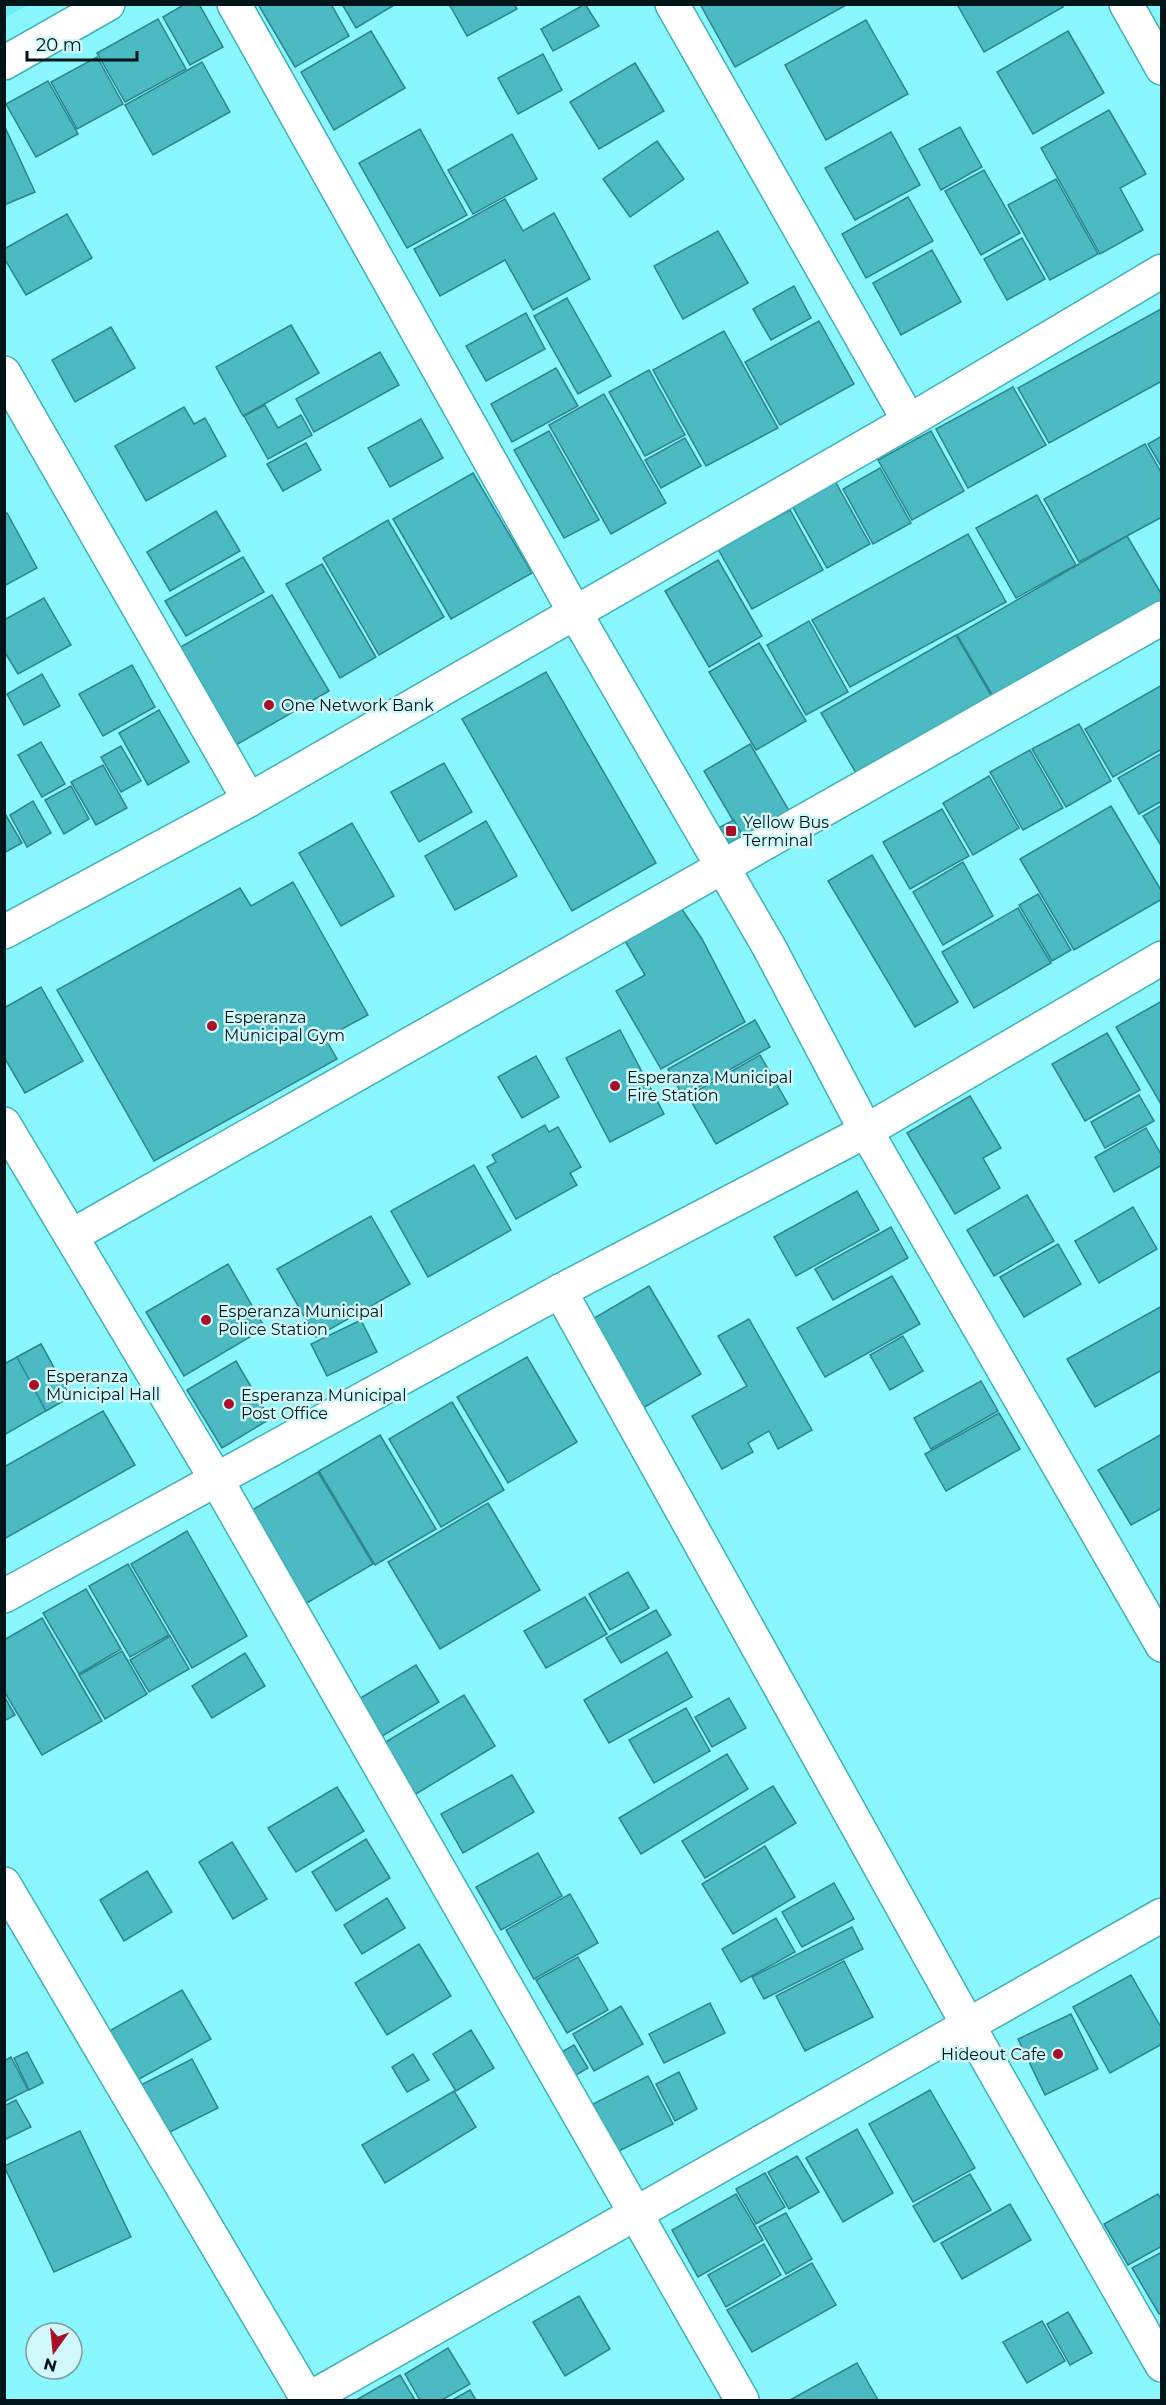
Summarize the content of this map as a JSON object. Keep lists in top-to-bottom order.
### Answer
{
  "places": {
    "other": [
      "One Network Bank",
      "Esperanza Municipal Gym",
      "Esperanza Municipal Fire Station",
      "Esperanza Municipal Police Station",
      "Esperanza Municipal Hall",
      "Esperanza Municipal Post Office",
      "Hideout Cafe"
    ],
    "transit": ["Yellow Bus Terminal"]
  },
  "scale_bar": "20 m",
  "north": "bottom"
}
